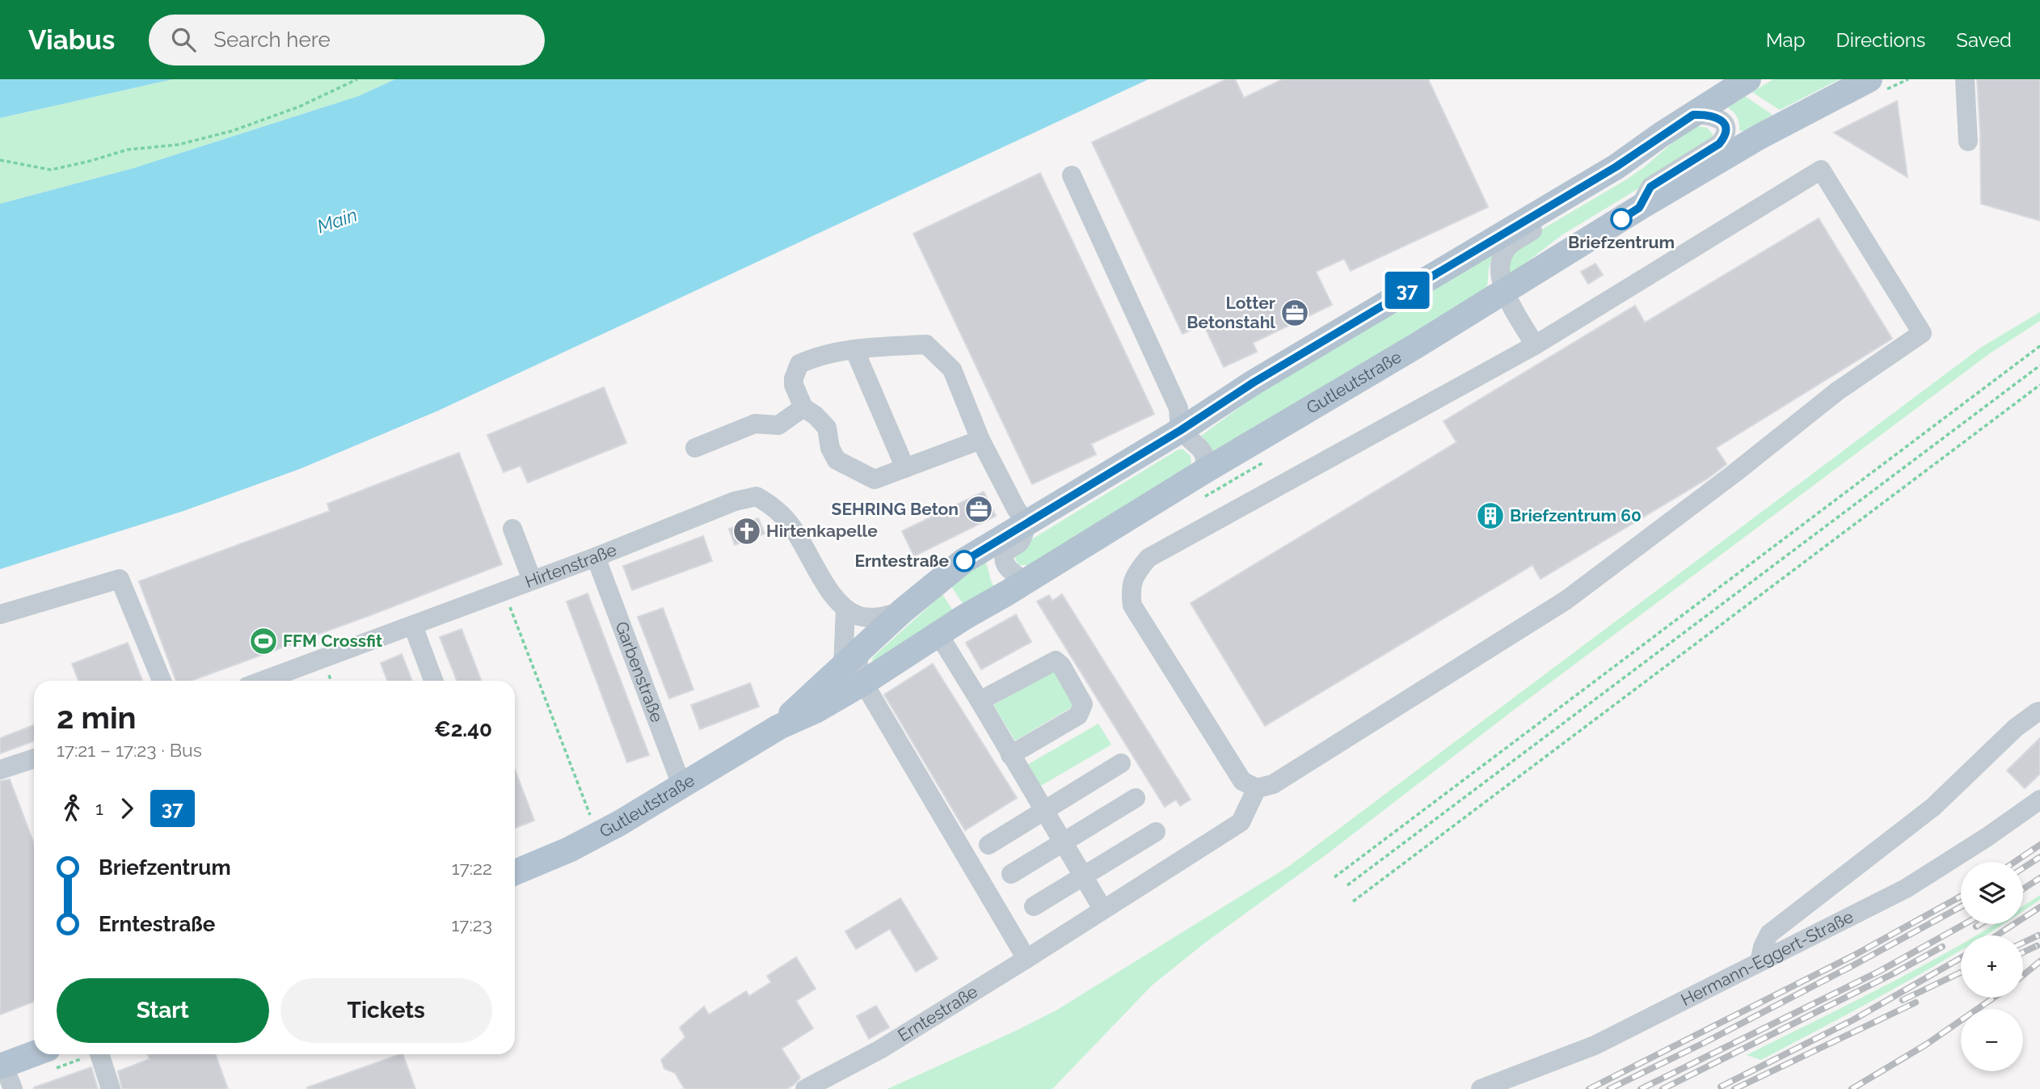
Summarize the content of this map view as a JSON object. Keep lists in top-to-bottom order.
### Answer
{
  "streets": {
    "main road": ["Gutleutstraße"],
    "street": [
      "Hirtenstraße",
      "Garbenstraße",
      "Hermann-Eggert-Straße",
      "Erntestraße"
    ]
  },
  "crossings": [
    ["Gutleutstraße", "Garbenstraße"],
    ["Hirtenstraße", "Garbenstraße"]
  ],
  "water": ["Main"],
  "places": {
    "other": ["Briefzentrum", "Erntestraße"],
    "office": ["Lotter Betonstahl", "SEHRING Beton"],
    "building": ["Briefzentrum 60"],
    "church": ["Hirtenkapelle"],
    "sports": ["FFM Crossfit"]
  },
  "lines": ["bus line 37"],
  "page": {
    "header": "Viabus",
    "search": "Search here",
    "nav": ["Map", "Directions", "Saved"],
    "on_map": "37",
    "heading": ["2 min", "17:21 – 17:23 · Bus", "€2.40"],
    "legs": ["1", "37"],
    "list": [
      {
        "name": "Briefzentrum",
        "value": "17:22"
      },
      {
        "name": "Erntestraße",
        "value": "17:23"
      }
    ],
    "map_buttons": ["+", "−"],
    "buttons": ["Start", "Tickets"]
  }
}
